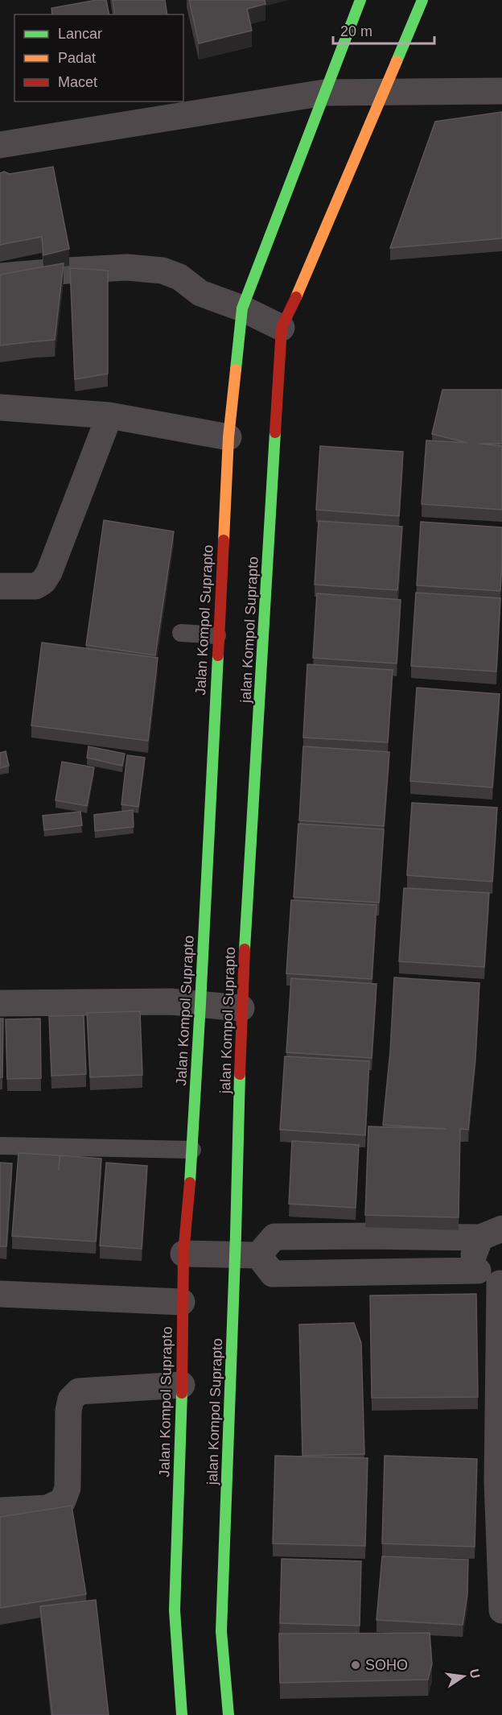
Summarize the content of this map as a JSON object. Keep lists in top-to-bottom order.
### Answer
{
  "streets": {
    "street": ["Jalan Kompol Suprapto", "jalan Kompol Suprapto"]
  },
  "places": ["SOHO"],
  "legend": ["Lancar", "Padat", "Macet"],
  "scale_bar": "20 m",
  "north": "right"
}
